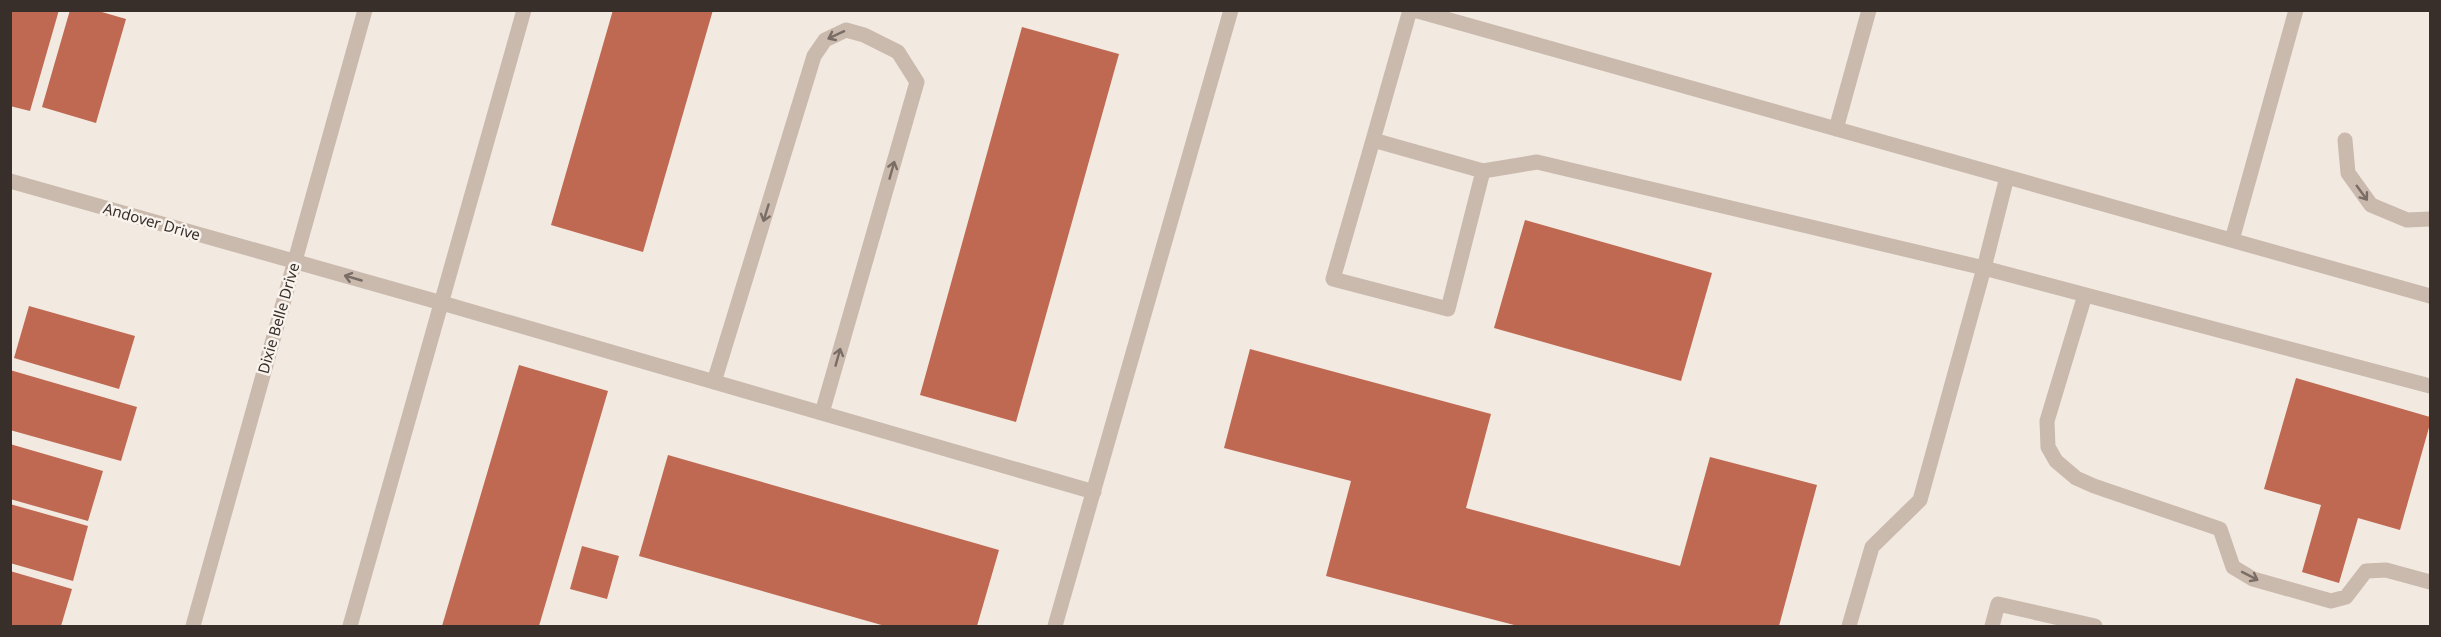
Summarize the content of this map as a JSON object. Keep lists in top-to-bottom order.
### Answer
{
  "streets": {
    "street": ["Andover Drive", "Dixie Belle Drive"]
  },
  "crossings": [
    ["Andover Drive", "Dixie Belle Drive"]
  ]
}
